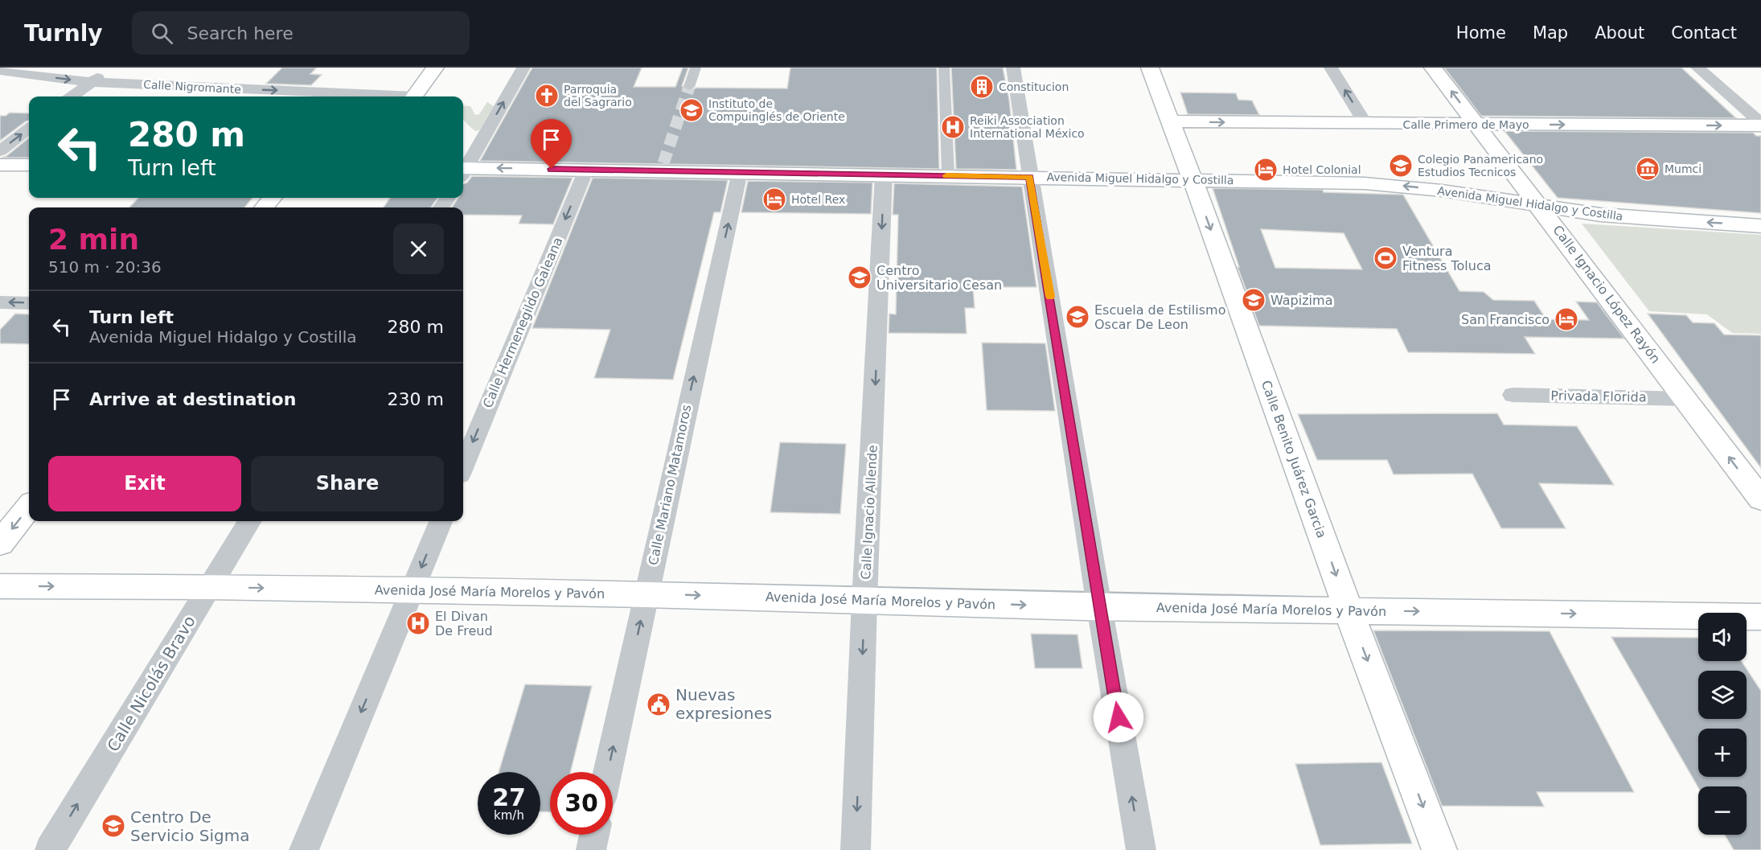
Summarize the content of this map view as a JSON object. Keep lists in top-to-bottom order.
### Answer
{
  "streets": {
    "main road": [
      "Calle Primero de Mayo",
      "Avenida Miguel Hidalgo y Costilla",
      "Calle Ignacio López Rayón",
      "Calle Benito Juárez Garcia",
      "Avenida José María Morelos y Pavón"
    ],
    "street": [
      "Calle Nigromante",
      "Calle Hermenegildo Galeana",
      "Privada Florida",
      "Calle Mariano Matamoros",
      "Calle Ignacio Allende",
      "Calle Nicolás Bravo"
    ]
  },
  "crossings": [
    ["Calle Primero de Mayo", "Calle Ignacio López Rayón"],
    ["Calle Primero de Mayo", "Calle Benito Juárez Garcia"],
    ["Avenida Miguel Hidalgo y Costilla", "Calle Ignacio López Rayón"],
    ["Avenida Miguel Hidalgo y Costilla", "Calle Hermenegildo Galeana"],
    ["Avenida Miguel Hidalgo y Costilla", "Calle Benito Juárez Garcia"],
    ["Avenida Miguel Hidalgo y Costilla", "Calle Mariano Matamoros"],
    ["Avenida Miguel Hidalgo y Costilla", "Calle Ignacio Allende"],
    ["Calle Ignacio López Rayón", "Privada Florida"],
    ["Calle Benito Juárez Garcia", "Avenida José María Morelos y Pavón"],
    ["Calle Mariano Matamoros", "Avenida José María Morelos y Pavón"],
    ["Calle Ignacio Allende", "Avenida José María Morelos y Pavón"],
    ["Avenida José María Morelos y Pavón", "Calle Nicolás Bravo"]
  ],
  "one_way": [
    "Calle Nigromante",
    "Calle Primero de Mayo",
    "Avenida Miguel Hidalgo y Costilla",
    "Calle Ignacio López Rayón",
    "Calle Hermenegildo Galeana",
    "Calle Benito Juárez Garcia",
    "Calle Mariano Matamoros",
    "Avenida José María Morelos y Pavón"
  ],
  "places": {
    "building": ["Constitucion"],
    "church": ["Parroquia del Sagrario"],
    "school or university": [
      "Instituto de Compuinglés de Oriente",
      "Colegio Panamericano Estudios Tecnicos",
      "Centro Universitario Cesan",
      "Wapizima",
      "Escuela de Estilismo Oscar De Leon",
      "Centro De Servicio Sigma"
    ],
    "hospital": ["Reiki Association International México", "El Divan De Freud"],
    "museum": ["Mumci"],
    "hotel": ["Hotel Colonial", "Hotel Rex", "San Francisco"],
    "sports": ["Ventura Fitness Toluca"],
    "public building": ["Nuevas expresiones"]
  },
  "page": {
    "header": "Turnly",
    "search": "Search here",
    "nav": [
      "Home",
      "Map",
      "About",
      "Contact"
    ],
    "turn": ["280 m", "Turn left"],
    "heading": ["2 min", "510 m · 20:36"],
    "list": [
      {
        "name": "Turn left",
        "note": "Avenida Miguel Hidalgo y Costilla",
        "value": "280 m"
      },
      {
        "name": "Arrive at destination",
        "value": "230 m"
      }
    ],
    "buttons": ["Exit", "Share"],
    "map_buttons": ["+", "−"],
    "speed": "27 km/h",
    "limit": "30"
  }
}
